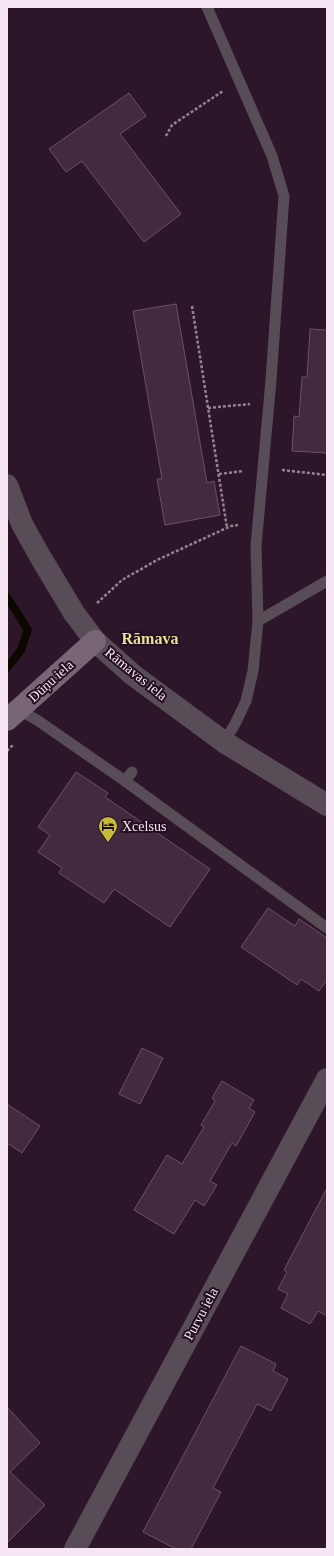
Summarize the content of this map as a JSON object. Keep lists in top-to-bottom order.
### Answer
{
  "streets": {
    "main road": ["Dūņu iela"],
    "street": ["Rāmavas iela", "Purvu iela"]
  },
  "crossings": [
    ["Rāmavas iela", "Dūņu iela"]
  ],
  "districts": ["Rāmava"],
  "places": {
    "hotel": ["Xcelsus"]
  }
}
